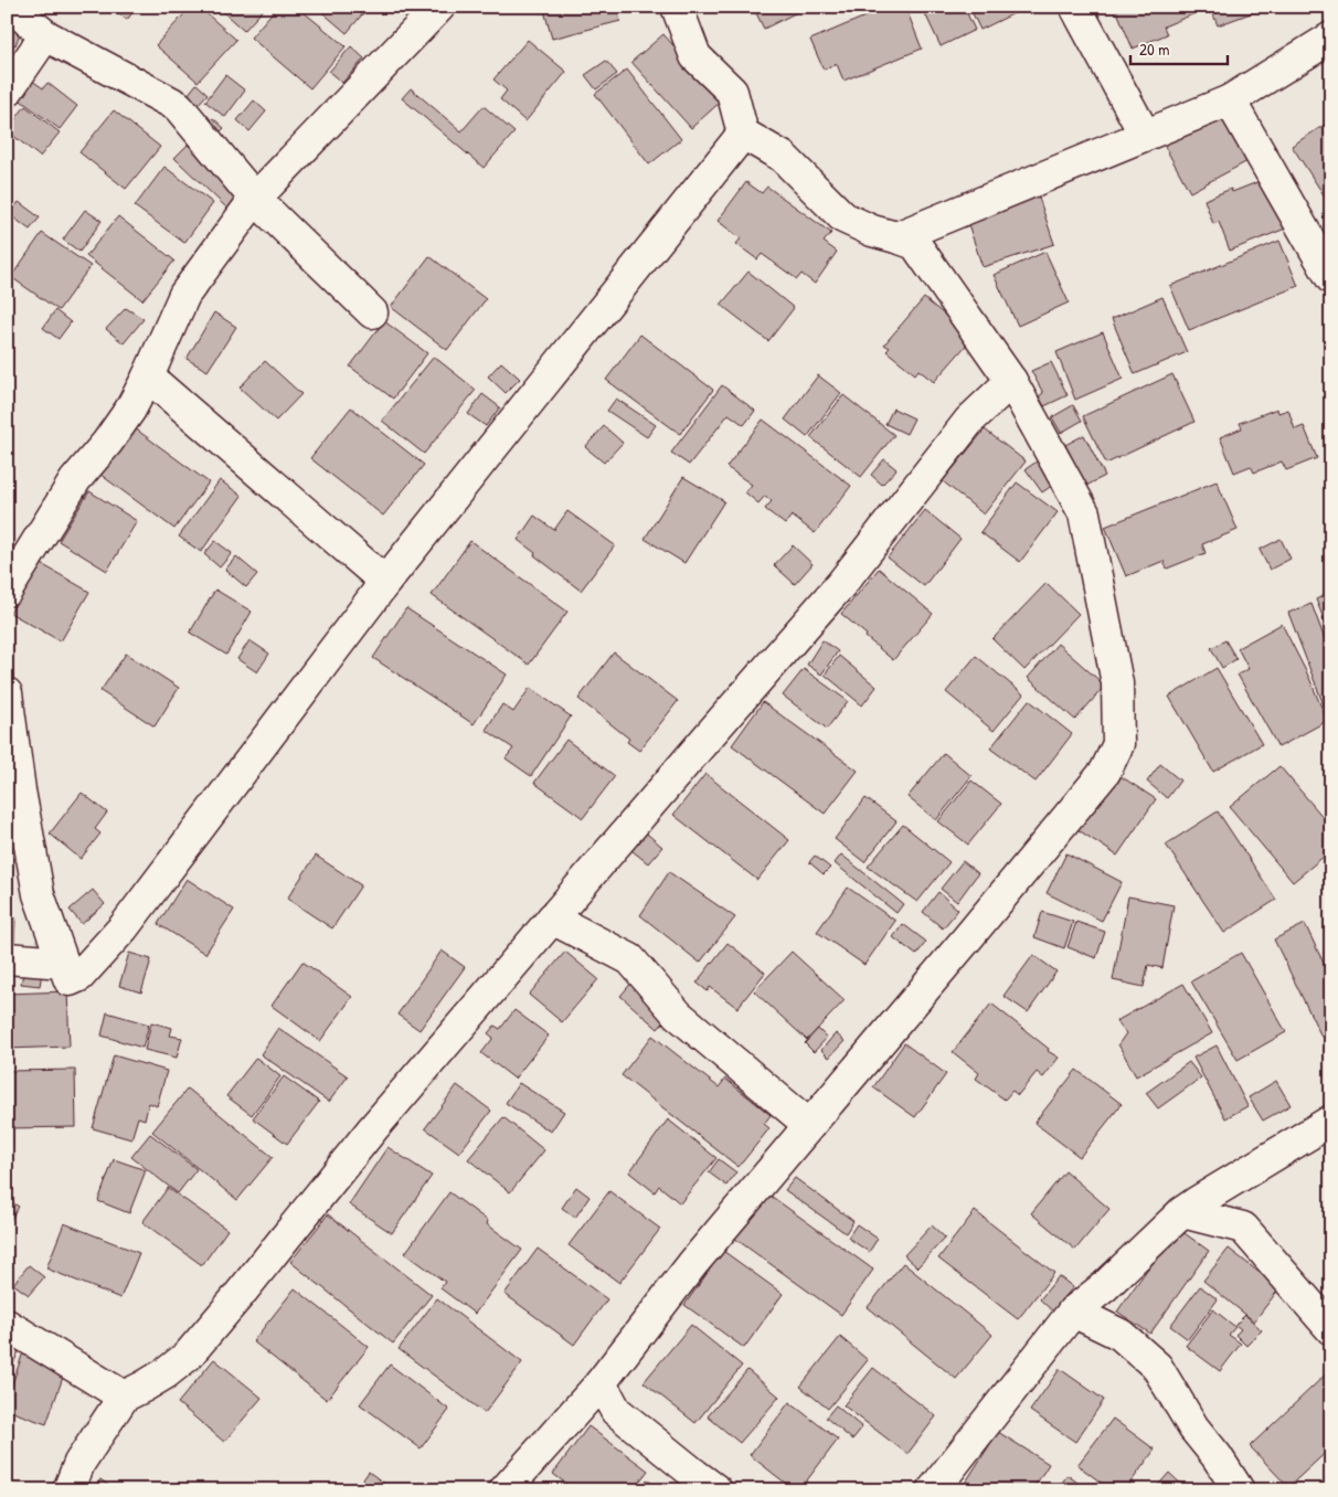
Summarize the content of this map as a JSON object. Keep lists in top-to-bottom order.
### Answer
{
  "scale_bar": "20 m"
}
